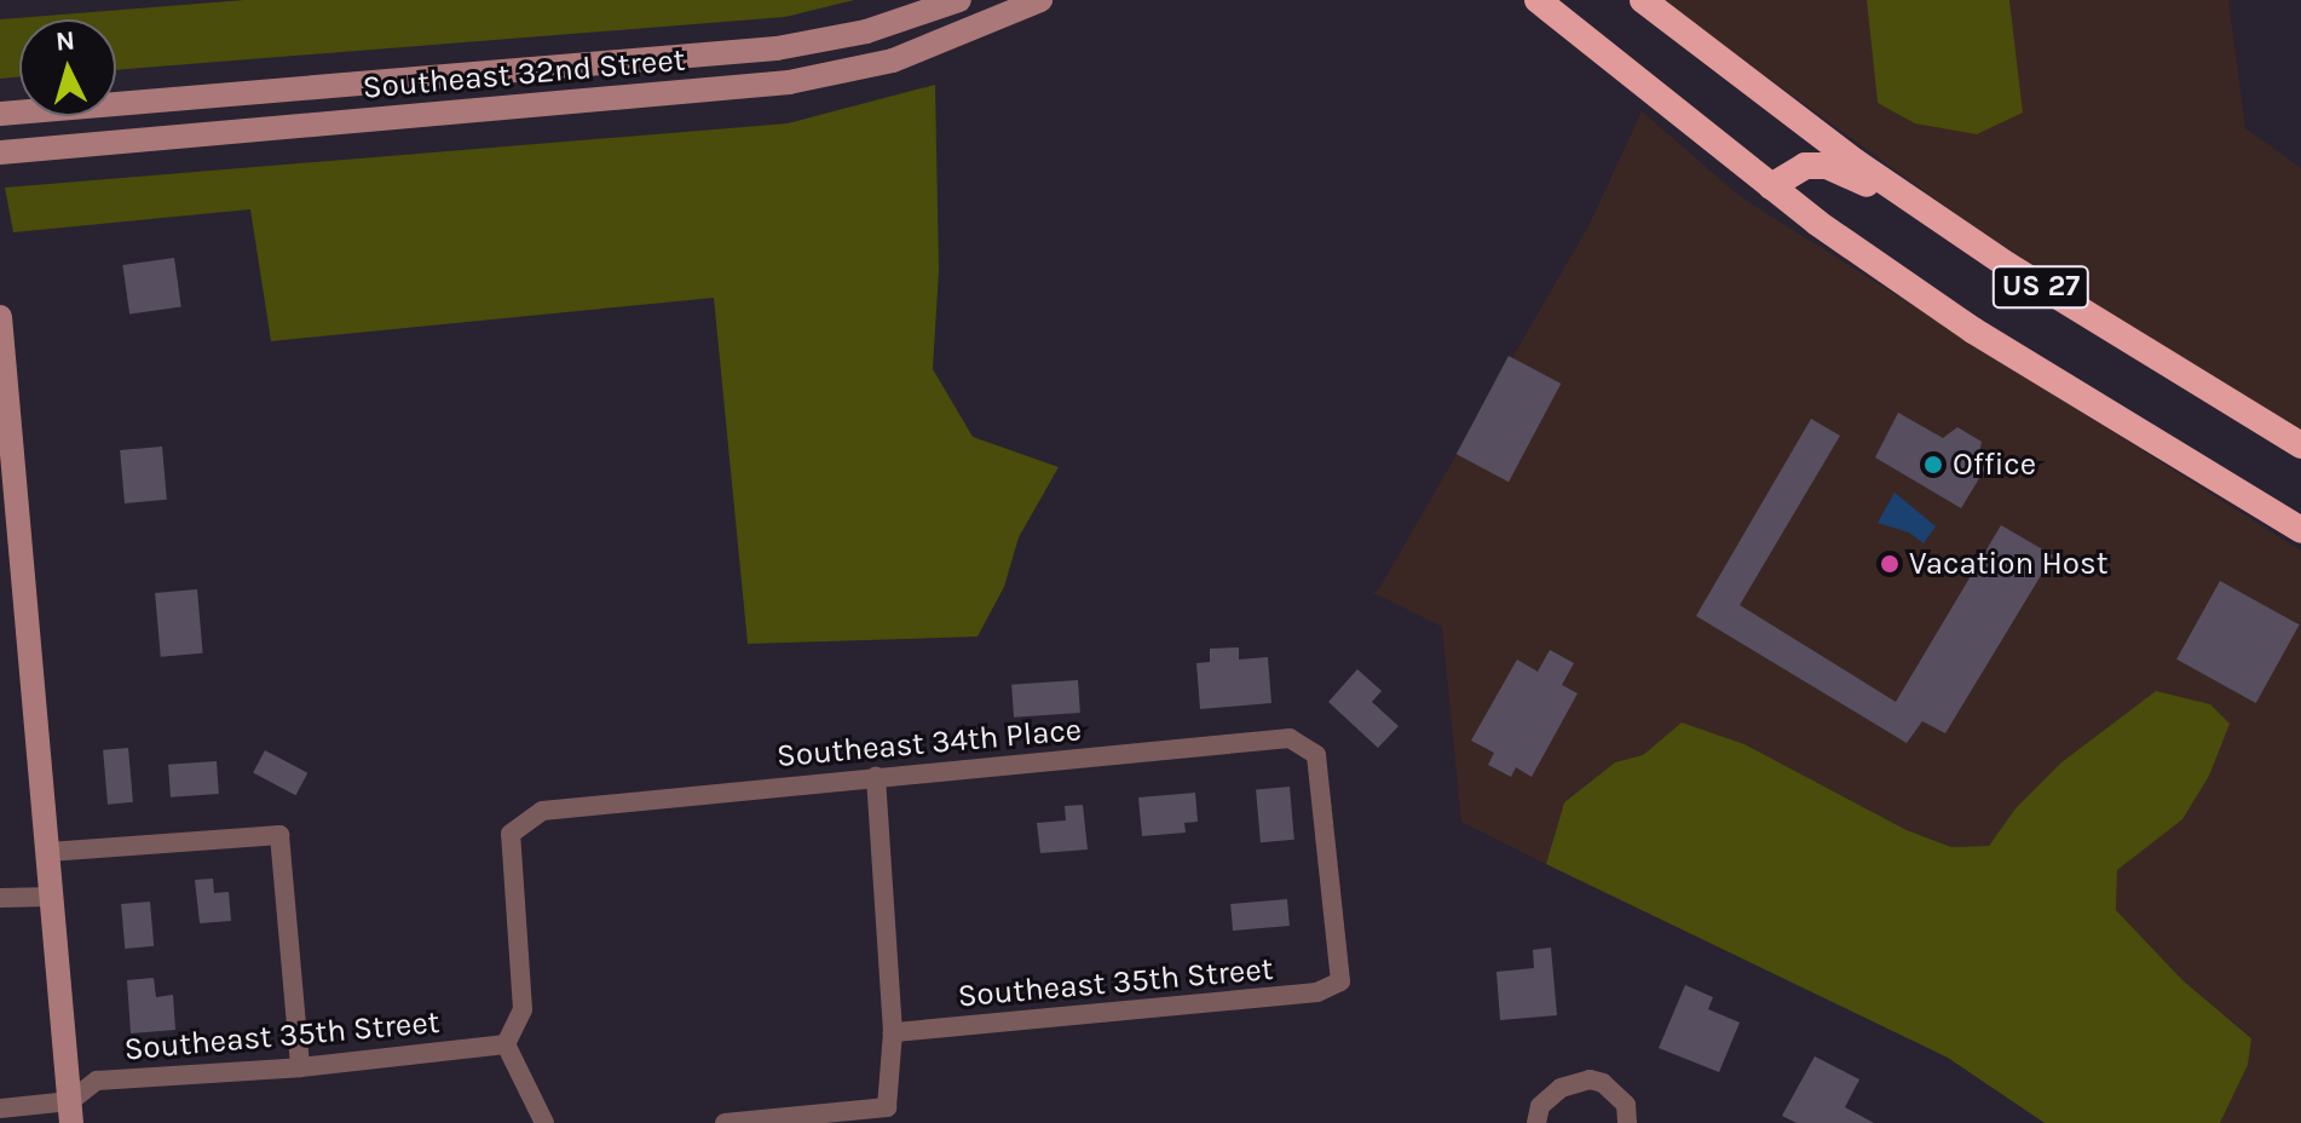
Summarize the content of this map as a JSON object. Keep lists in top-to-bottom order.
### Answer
{
  "streets": {
    "highway": ["US 27"],
    "main road": ["Southeast 32nd Street"],
    "street": ["Southeast 34th Place", "Southeast 35th Street"]
  },
  "crossings": [
    ["Southeast 34th Place", "Southeast 35th Street"]
  ],
  "places": ["Office", "Vacation Host"],
  "north": "top"
}
